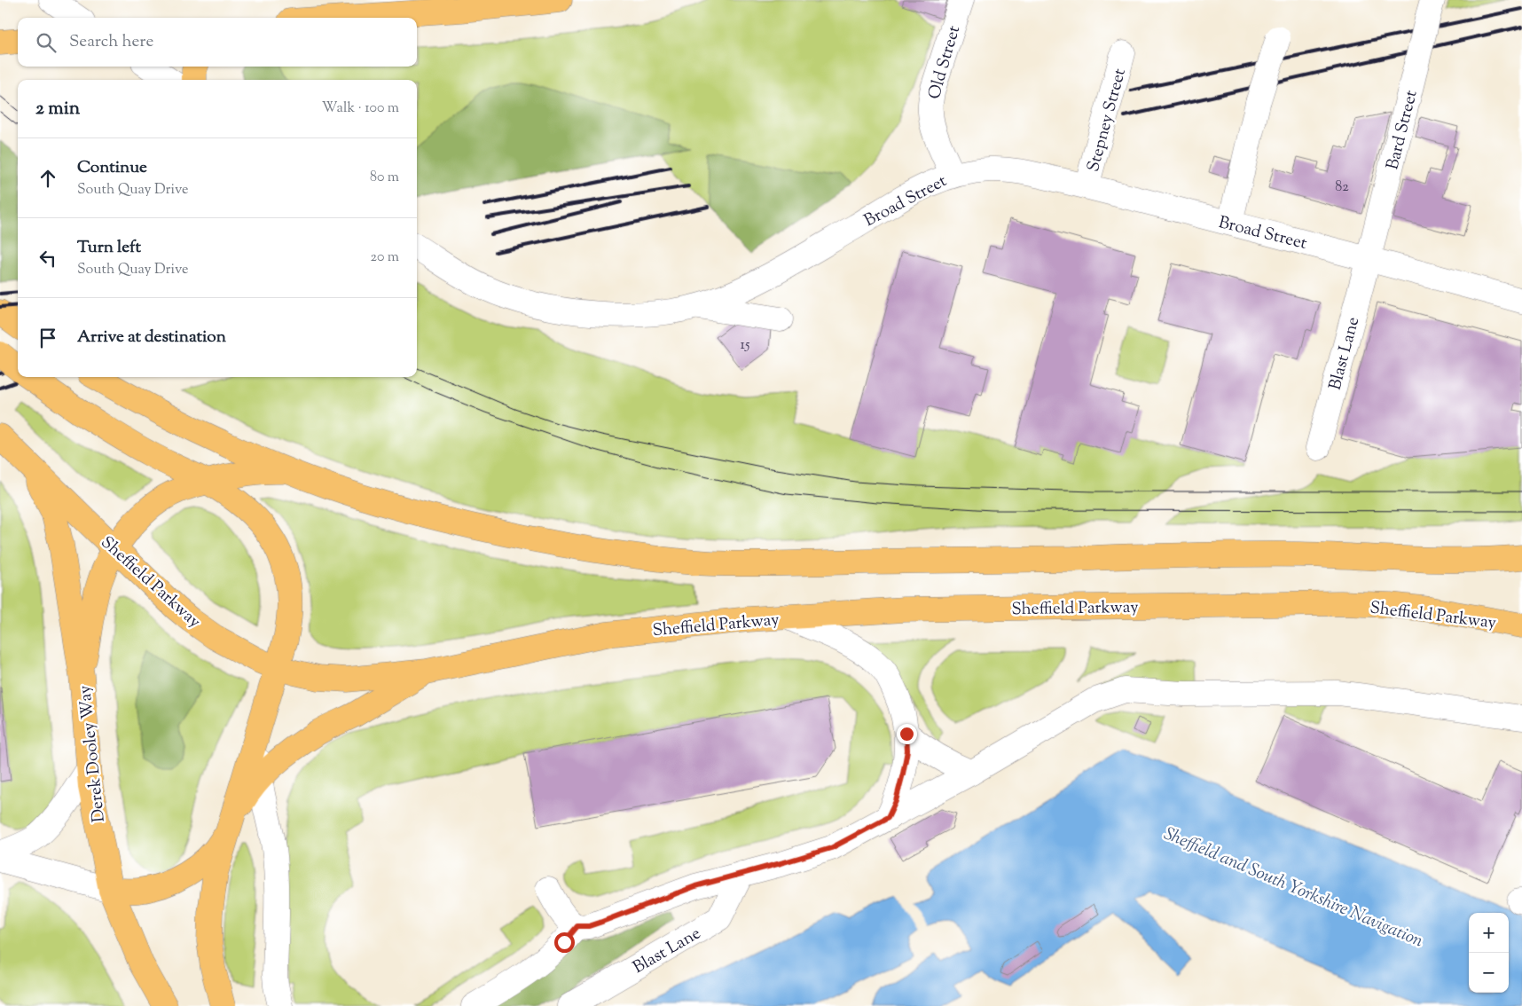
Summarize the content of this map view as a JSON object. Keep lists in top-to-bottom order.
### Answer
{
  "streets": {
    "main road": ["Sheffield Parkway", "Derek Dooley Way"],
    "street": [
      "Old Street",
      "Stepney Street",
      "Bard Street",
      "Broad Street",
      "Blast Lane"
    ]
  },
  "crossings": [
    ["Old Street", "Broad Street"],
    ["Stepney Street", "Broad Street"],
    ["Bard Street", "Broad Street"],
    ["Bard Street", "Blast Lane"],
    ["Broad Street", "Blast Lane"]
  ],
  "water": ["Sheffield and South Yorkshire Navigation"],
  "house_numbers": ["82", "15"],
  "page": {
    "search": "Search here",
    "heading": ["2 min", "Walk · 100 m"],
    "list": [
      ["Continue", "South Quay Drive", "80 m"],
      ["Turn left", "South Quay Drive", "20 m"],
      "Arrive at destination"
    ],
    "map_buttons": ["+", "−"]
  }
}
